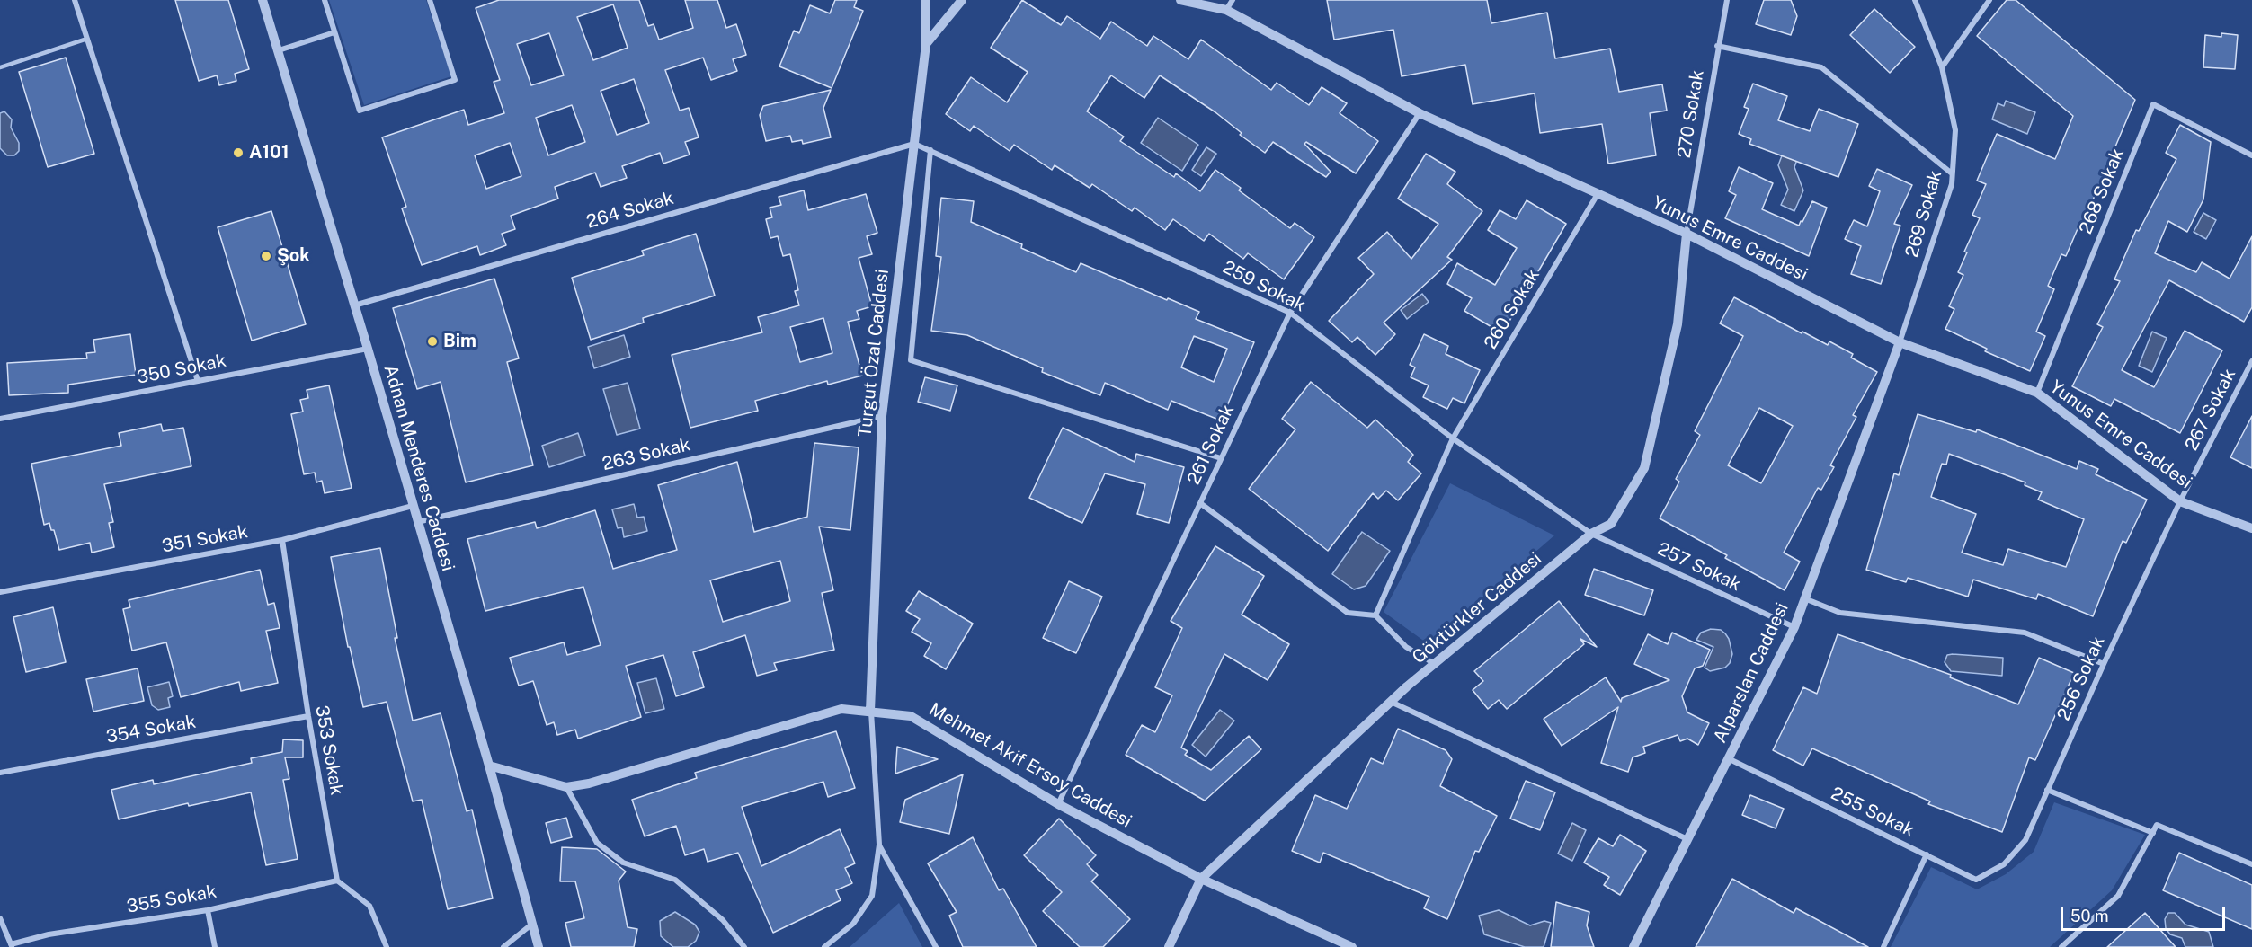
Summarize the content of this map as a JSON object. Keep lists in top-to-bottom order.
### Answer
{
  "streets": {
    "street": [
      "270 Sokak",
      "268 Sokak",
      "264 Sokak",
      "269 Sokak",
      "Yunus Emre Caddesi",
      "259 Sokak",
      "260 Sokak",
      "Turgut Özal Caddesi",
      "350 Sokak",
      "267 Sokak",
      "261 Sokak",
      "263 Sokak",
      "Adnan Menderes Caddesi",
      "351 Sokak",
      "257 Sokak",
      "Göktürkler Caddesi",
      "Alparslan Caddesi",
      "256 Sokak",
      "354 Sokak",
      "353 Sokak",
      "Mehmet Akif Ersoy Caddesi",
      "255 Sokak",
      "355 Sokak"
    ]
  },
  "crossings": [
    ["270 Sokak", "Yunus Emre Caddesi"],
    ["270 Sokak", "Göktürkler Caddesi"],
    ["268 Sokak", "Yunus Emre Caddesi"],
    ["264 Sokak", "259 Sokak"],
    ["264 Sokak", "Turgut Özal Caddesi"],
    ["264 Sokak", "Adnan Menderes Caddesi"],
    ["269 Sokak", "Yunus Emre Caddesi"],
    ["269 Sokak", "Alparslan Caddesi"],
    ["Yunus Emre Caddesi", "260 Sokak"],
    ["Yunus Emre Caddesi", "267 Sokak"],
    ["Yunus Emre Caddesi", "261 Sokak"],
    ["Yunus Emre Caddesi", "Göktürkler Caddesi"],
    ["Yunus Emre Caddesi", "Alparslan Caddesi"],
    ["Yunus Emre Caddesi", "256 Sokak"],
    ["259 Sokak", "260 Sokak"],
    ["259 Sokak", "Turgut Özal Caddesi"],
    ["259 Sokak", "261 Sokak"],
    ["259 Sokak", "257 Sokak"],
    ["259 Sokak", "Göktürkler Caddesi"],
    ["Turgut Özal Caddesi", "263 Sokak"],
    ["Turgut Özal Caddesi", "Mehmet Akif Ersoy Caddesi"],
    ["350 Sokak", "Adnan Menderes Caddesi"],
    ["267 Sokak", "256 Sokak"],
    ["261 Sokak", "Mehmet Akif Ersoy Caddesi"],
    ["263 Sokak", "Adnan Menderes Caddesi"],
    ["Adnan Menderes Caddesi", "351 Sokak"],
    ["Adnan Menderes Caddesi", "Mehmet Akif Ersoy Caddesi"],
    ["351 Sokak", "353 Sokak"],
    ["257 Sokak", "Göktürkler Caddesi"],
    ["257 Sokak", "Alparslan Caddesi"],
    ["Göktürkler Caddesi", "Mehmet Akif Ersoy Caddesi"],
    ["Alparslan Caddesi", "255 Sokak"],
    ["256 Sokak", "255 Sokak"],
    ["354 Sokak", "353 Sokak"],
    ["353 Sokak", "355 Sokak"]
  ],
  "places": ["A101", "Şok", "Bim"],
  "scale_bar": "50 m"
}
